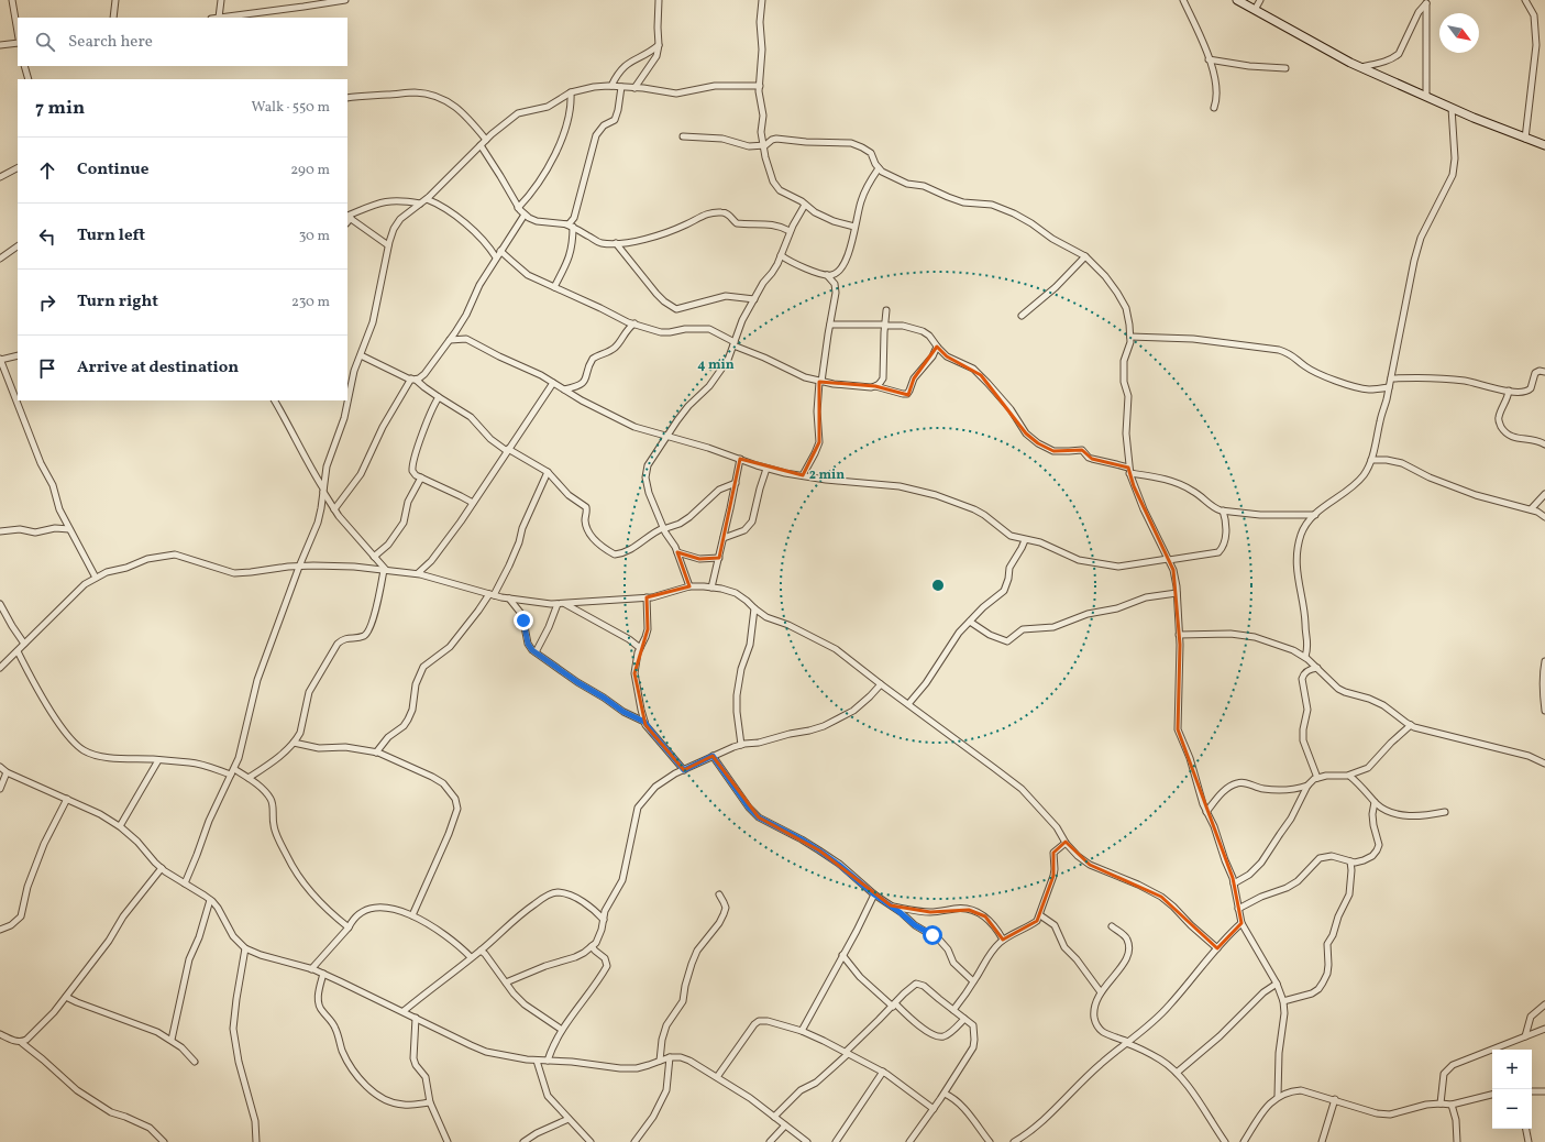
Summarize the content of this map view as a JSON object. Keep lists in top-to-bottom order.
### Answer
{
  "north": "bottom right",
  "page": {
    "search": "Search here",
    "heading": ["7 min", "Walk · 550 m"],
    "list": [
      ["Continue", "290 m"],
      ["Turn left", "30 m"],
      ["Turn right", "230 m"],
      "Arrive at destination"
    ],
    "map_buttons": ["+", "−"]
  },
  "rings": ["4 min", "2 min"]
}
